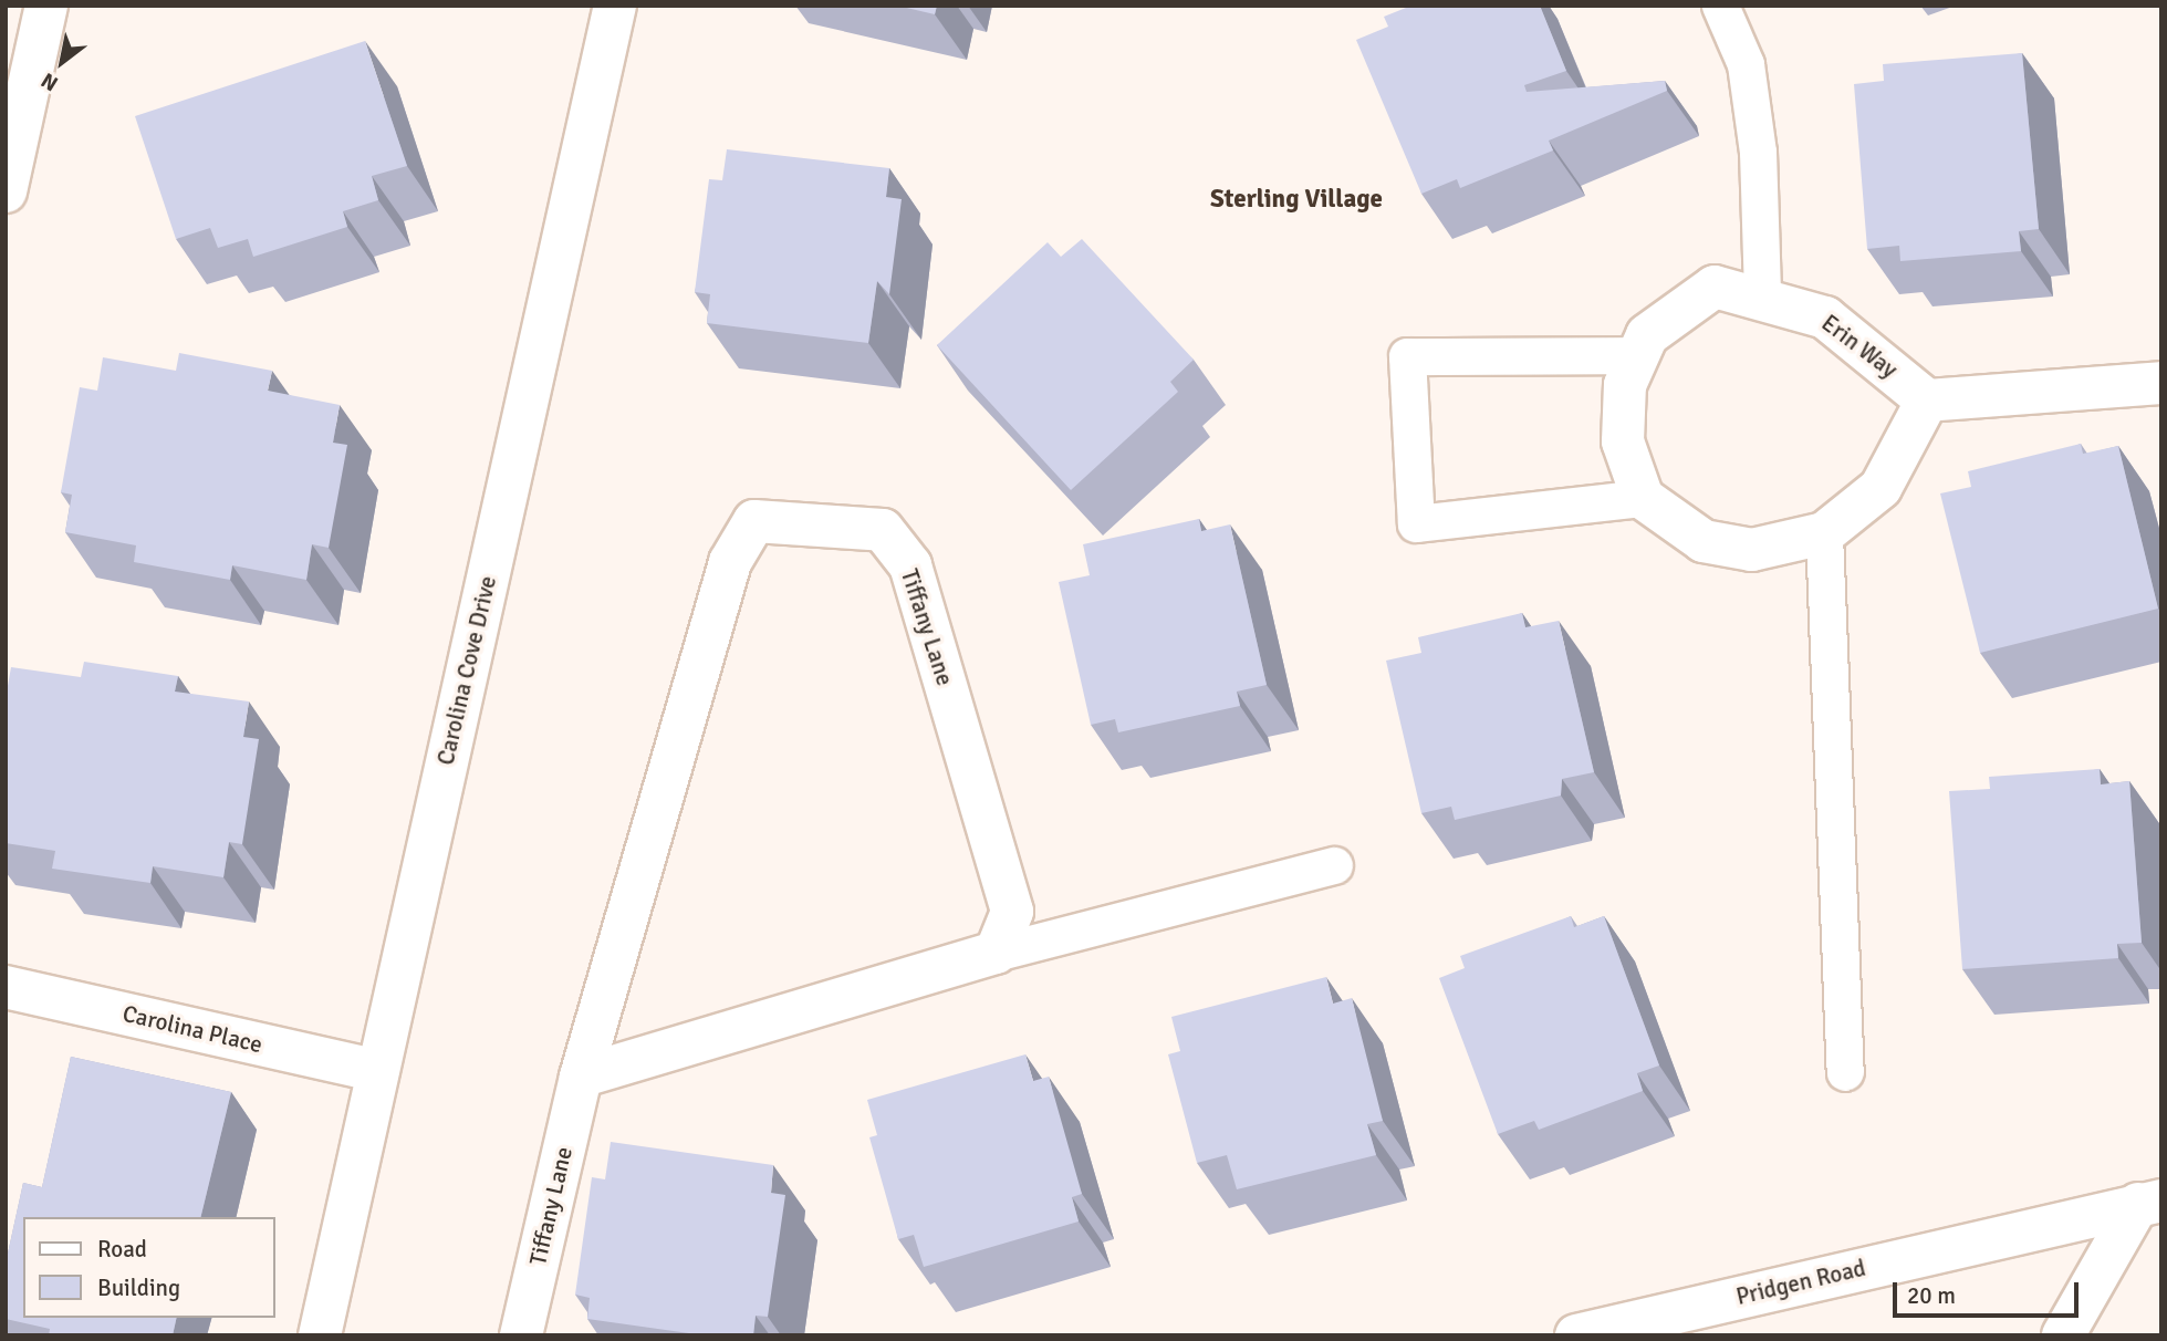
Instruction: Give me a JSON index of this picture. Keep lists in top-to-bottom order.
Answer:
{
  "streets": {
    "street": [
      "Erin Way",
      "Tiffany Lane",
      "Carolina Cove Drive",
      "Carolina Place",
      "Pridgen Road"
    ]
  },
  "crossings": [
    ["Carolina Cove Drive", "Carolina Place"]
  ],
  "districts": ["Sterling Village"],
  "legend": ["Road", "Building"],
  "scale_bar": "20 m",
  "north": "bottom left"
}
